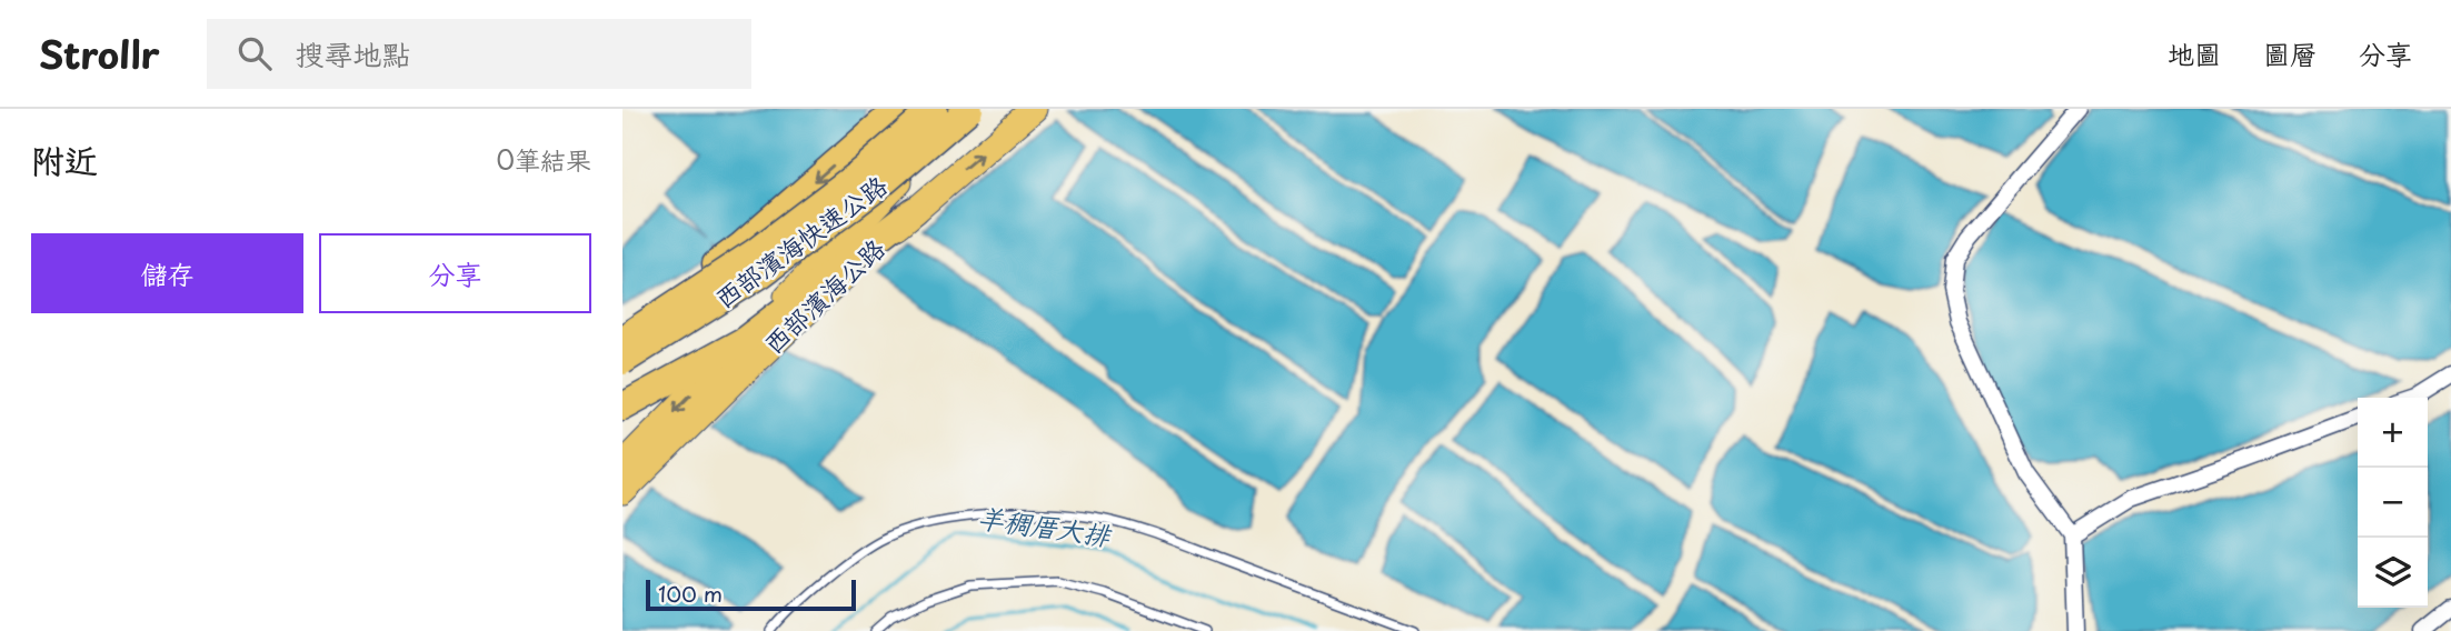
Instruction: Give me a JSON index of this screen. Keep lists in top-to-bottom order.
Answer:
{
  "streets": {
    "highway": ["西部濱海快速公路"],
    "main road": ["西部濱海公路"]
  },
  "water": ["羊稠厝大排"],
  "scale_bar": "100 m",
  "page": {
    "header": "Strollr",
    "search": "搜尋地點",
    "nav": ["地圖", "圖層", "分享"],
    "heading": ["附近", "0筆結果"],
    "buttons": ["儲存", "分享"],
    "map_buttons": ["+", "−"],
    "scale": "100 m"
  }
}
